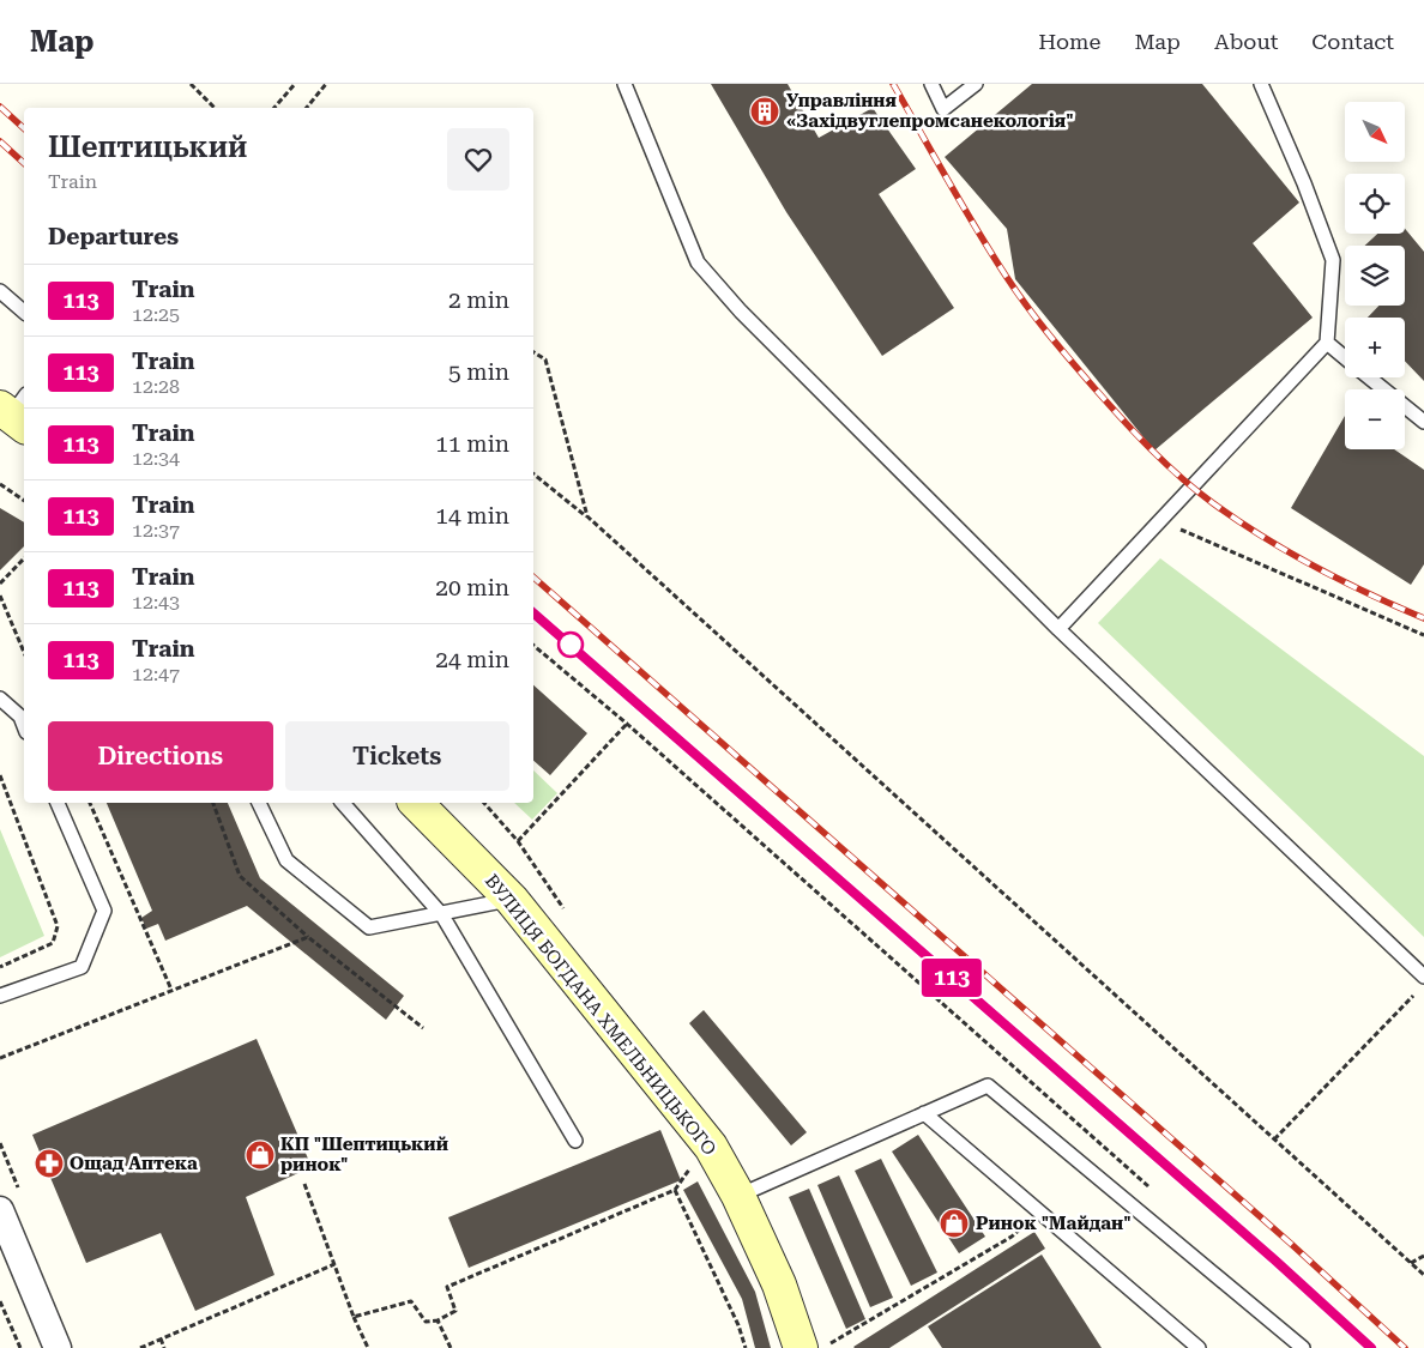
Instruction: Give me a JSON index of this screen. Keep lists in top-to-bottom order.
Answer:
{
  "streets": {
    "street": ["ВУЛИЦЯ БОГДАНА ХМЕЛЬНИЦЬКОГО"]
  },
  "places": {
    "building": ["Управління «Західвуглепромсанекологія\""],
    "shop": ["КП \"Шептицький ринок\"", "Ринок \"Майдан\""],
    "pharmacy": ["Ощад Аптека"]
  },
  "north": "bottom right",
  "page": {
    "header": "Map",
    "nav": [
      "Home",
      "Map",
      "About",
      "Contact"
    ],
    "on_map": "113",
    "map_buttons": ["+", "−"],
    "heading": [
      ["Шептицький", "Train"],
      "Departures"
    ],
    "list": [
      {
        "mark": "113",
        "name": "Train",
        "note": "12:25",
        "value": "2 min"
      },
      {
        "mark": "113",
        "name": "Train",
        "note": "12:28",
        "value": "5 min"
      },
      {
        "mark": "113",
        "name": "Train",
        "note": "12:34",
        "value": "11 min"
      },
      {
        "mark": "113",
        "name": "Train",
        "note": "12:37",
        "value": "14 min"
      },
      {
        "mark": "113",
        "name": "Train",
        "note": "12:43",
        "value": "20 min"
      },
      {
        "mark": "113",
        "name": "Train",
        "note": "12:47",
        "value": "24 min"
      }
    ],
    "buttons": ["Directions", "Tickets"]
  }
}
